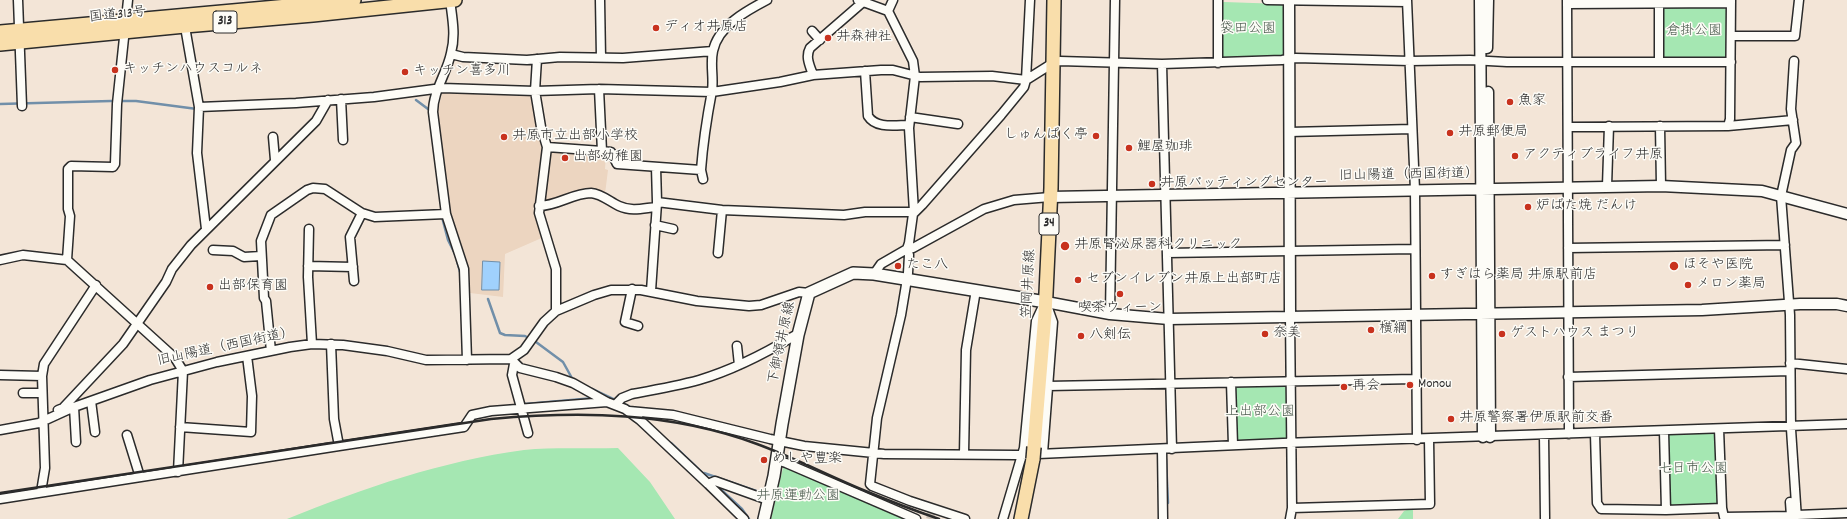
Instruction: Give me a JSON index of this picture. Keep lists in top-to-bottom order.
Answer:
{
  "streets": {
    "main road": [
      "国道313号",
      "313",
      "34",
      "笠岡井原線",
      "下御領井原線"
    ],
    "street": ["旧山陽道（西国街道）"]
  },
  "crossings": [
    ["旧山陽道（西国街道）", "笠岡井原線"],
    ["旧山陽道（西国街道）", "下御領井原線"],
    ["笠岡井原線", "下御領井原線"]
  ],
  "parks": [
    "袋田公園",
    "倉掛公園",
    "上出部公園",
    "七日市公園",
    "井原運動公園"
  ],
  "places": [
    "ディオ井原店",
    "井森神社",
    "キッチンハウスコルネ",
    "キッチン喜多川",
    "魚家",
    "井原郵便局",
    "しゅんぱく亭",
    "井原市立出部小学校",
    "鯉屋珈琲",
    "アクティブライフ井原",
    "出部幼稚園",
    "井原バッティングセンター",
    "炉ばた焼 だんけ",
    "井原腎泌尿器科クリニック",
    "たこ八",
    "ほそや医院",
    "すぎはら薬局 井原駅前店",
    "セブンイレブン井原上出部町店",
    "メロン薬局",
    "出部保育園",
    "喫茶ウィーン",
    "横綱",
    "奈美",
    "ゲストハウス まつり",
    "八剣伝",
    "Monou",
    "再会",
    "井原警察署伊原駅前交番",
    "めしや豊楽"
  ]
}
